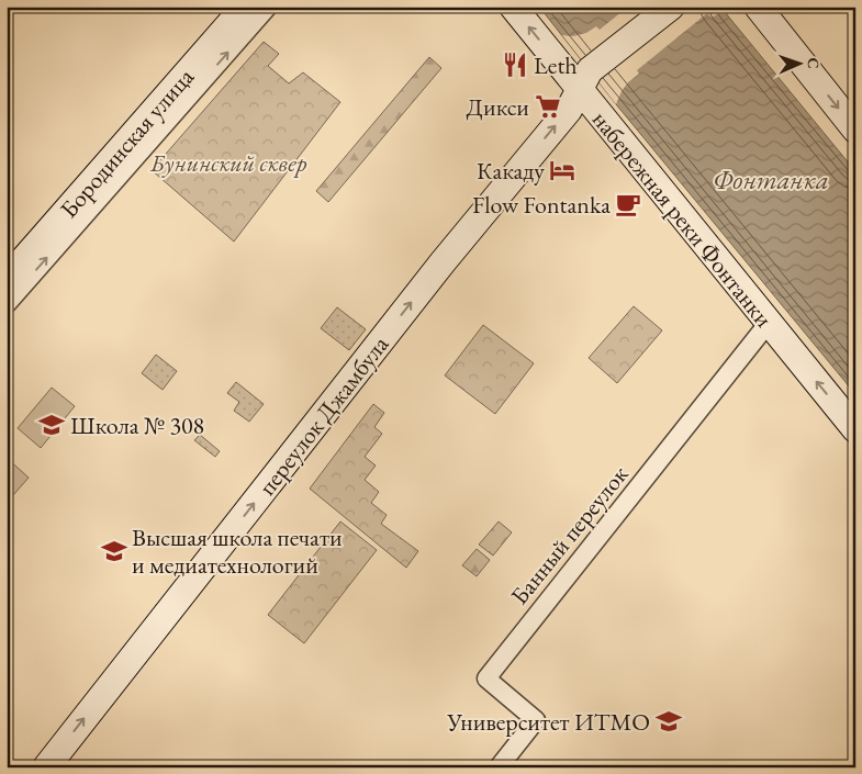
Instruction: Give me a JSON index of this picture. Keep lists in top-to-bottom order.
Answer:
{
  "streets": {
    "street": [
      "Бородинская улица",
      "набережная реки Фонтанки",
      "переулок Джамбула",
      "Банный переулок"
    ]
  },
  "crossings": [
    ["набережная реки Фонтанки", "переулок Джамбула"],
    ["набережная реки Фонтанки", "Банный переулок"]
  ],
  "one_way": ["набережная реки Фонтанки", "переулок Джамбула"],
  "water": ["Фонтанка"],
  "parks": ["Бунинский сквер"],
  "places": {
    "restaurant": ["Leth"],
    "supermarket": ["Дикси"],
    "hotel": ["Какаду"],
    "cafe": ["Flow Fontanka"],
    "school or university": ["Школа № 308", "Высшая школа печати и медиатехнологий", "Университет ИТМО"]
  },
  "north": "right"
}
